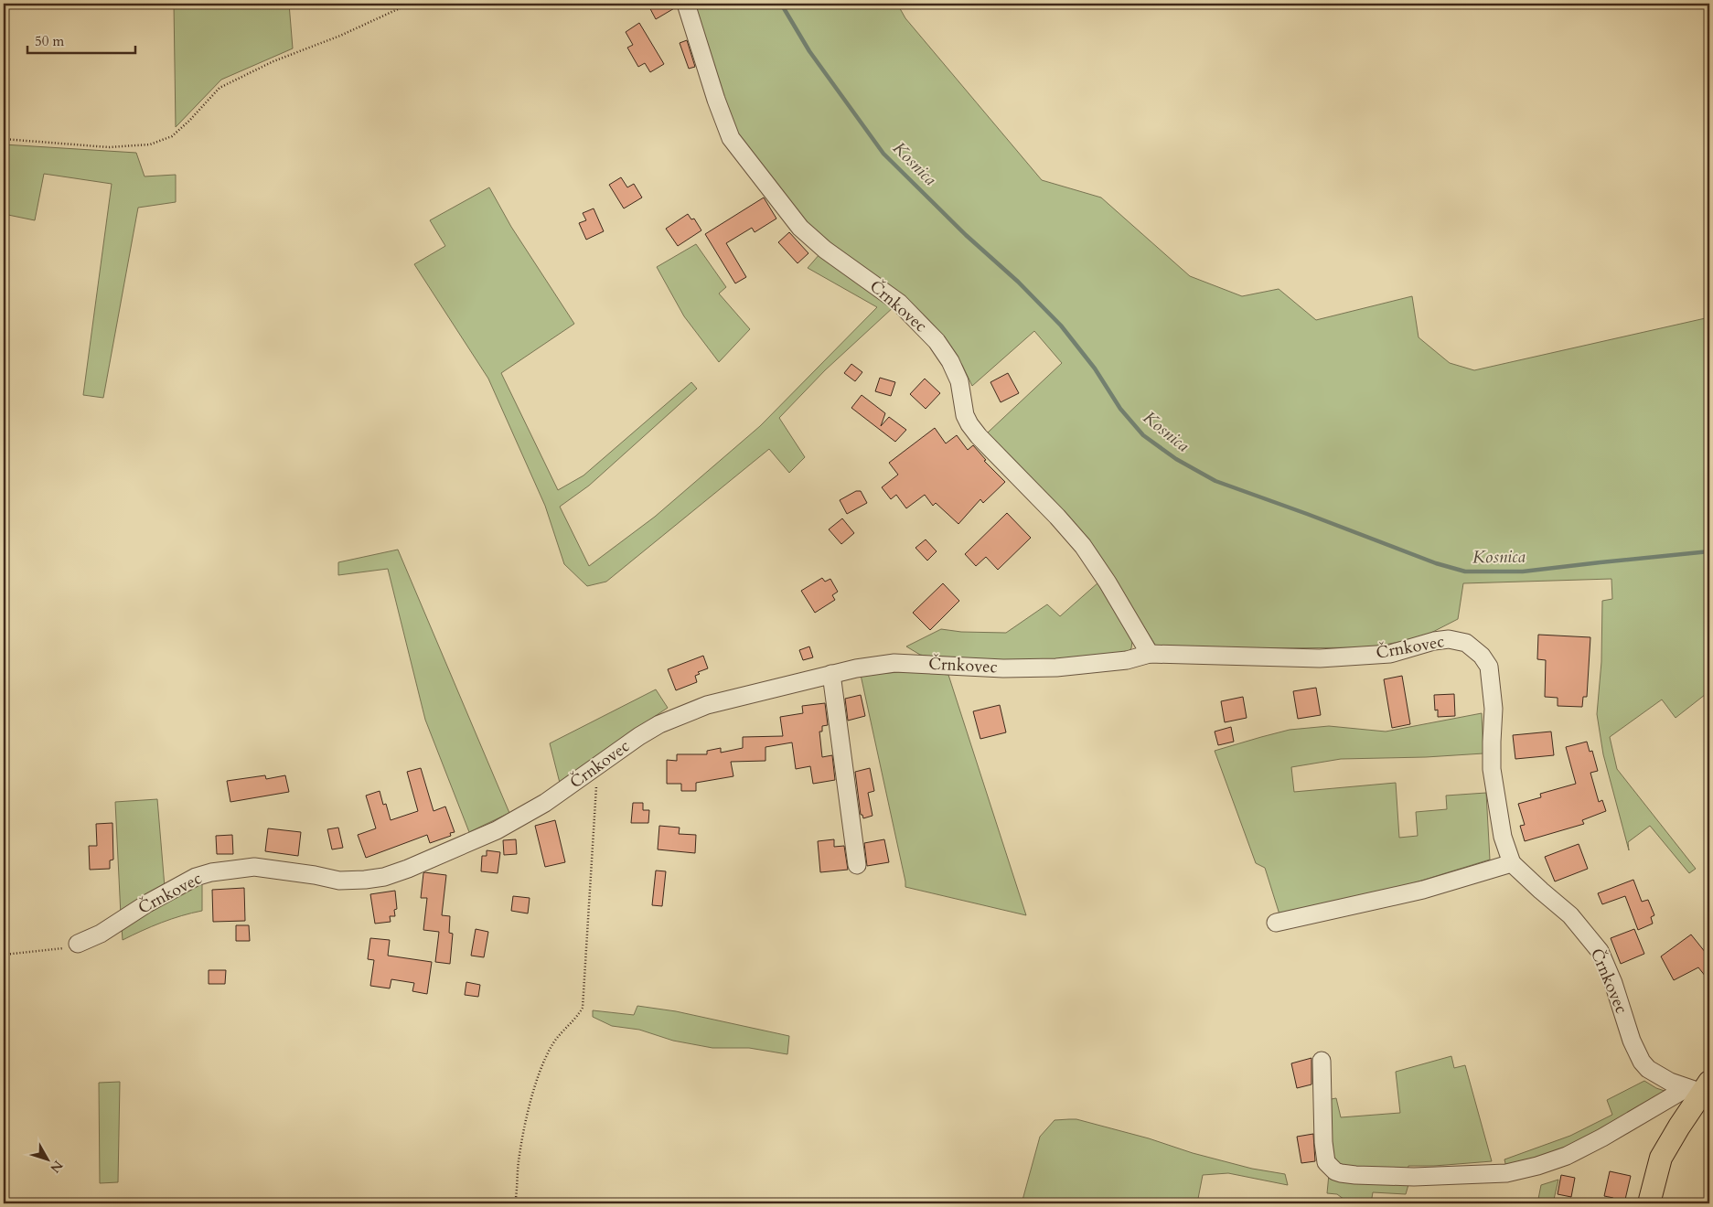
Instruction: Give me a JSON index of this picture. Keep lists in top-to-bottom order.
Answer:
{
  "streets": {
    "street": ["Črnkovec"]
  },
  "water": ["Kosnica"],
  "scale_bar": "50 m",
  "north": "bottom right"
}
